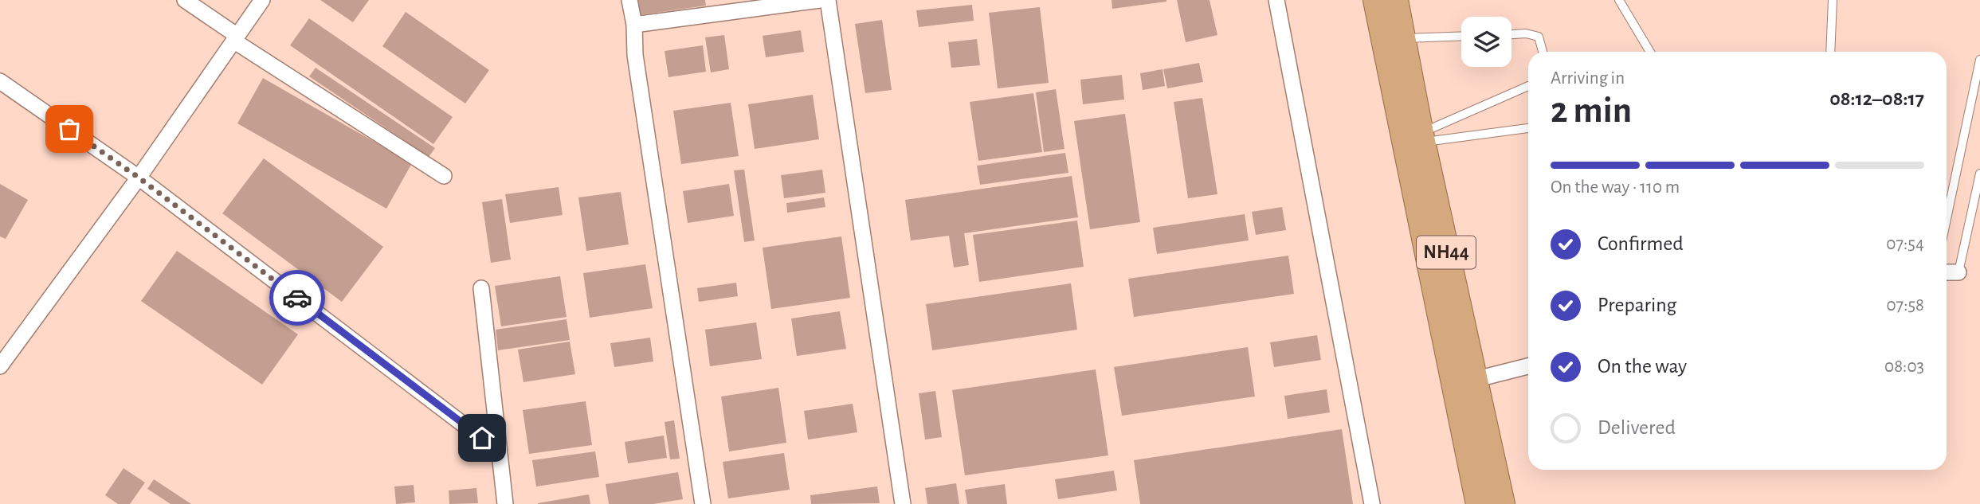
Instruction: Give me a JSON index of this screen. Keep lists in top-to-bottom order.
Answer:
{
  "streets": {
    "highway": ["NH44"]
  },
  "page": {
    "heading": ["2 min", "Arriving in", "08:12–08:17"],
    "bar": "On the way · 110 m",
    "list": [
      ["Confirmed", "07:54"],
      ["Preparing", "07:58"],
      ["On the way", "08:03"],
      "Delivered"
    ]
  }
}
